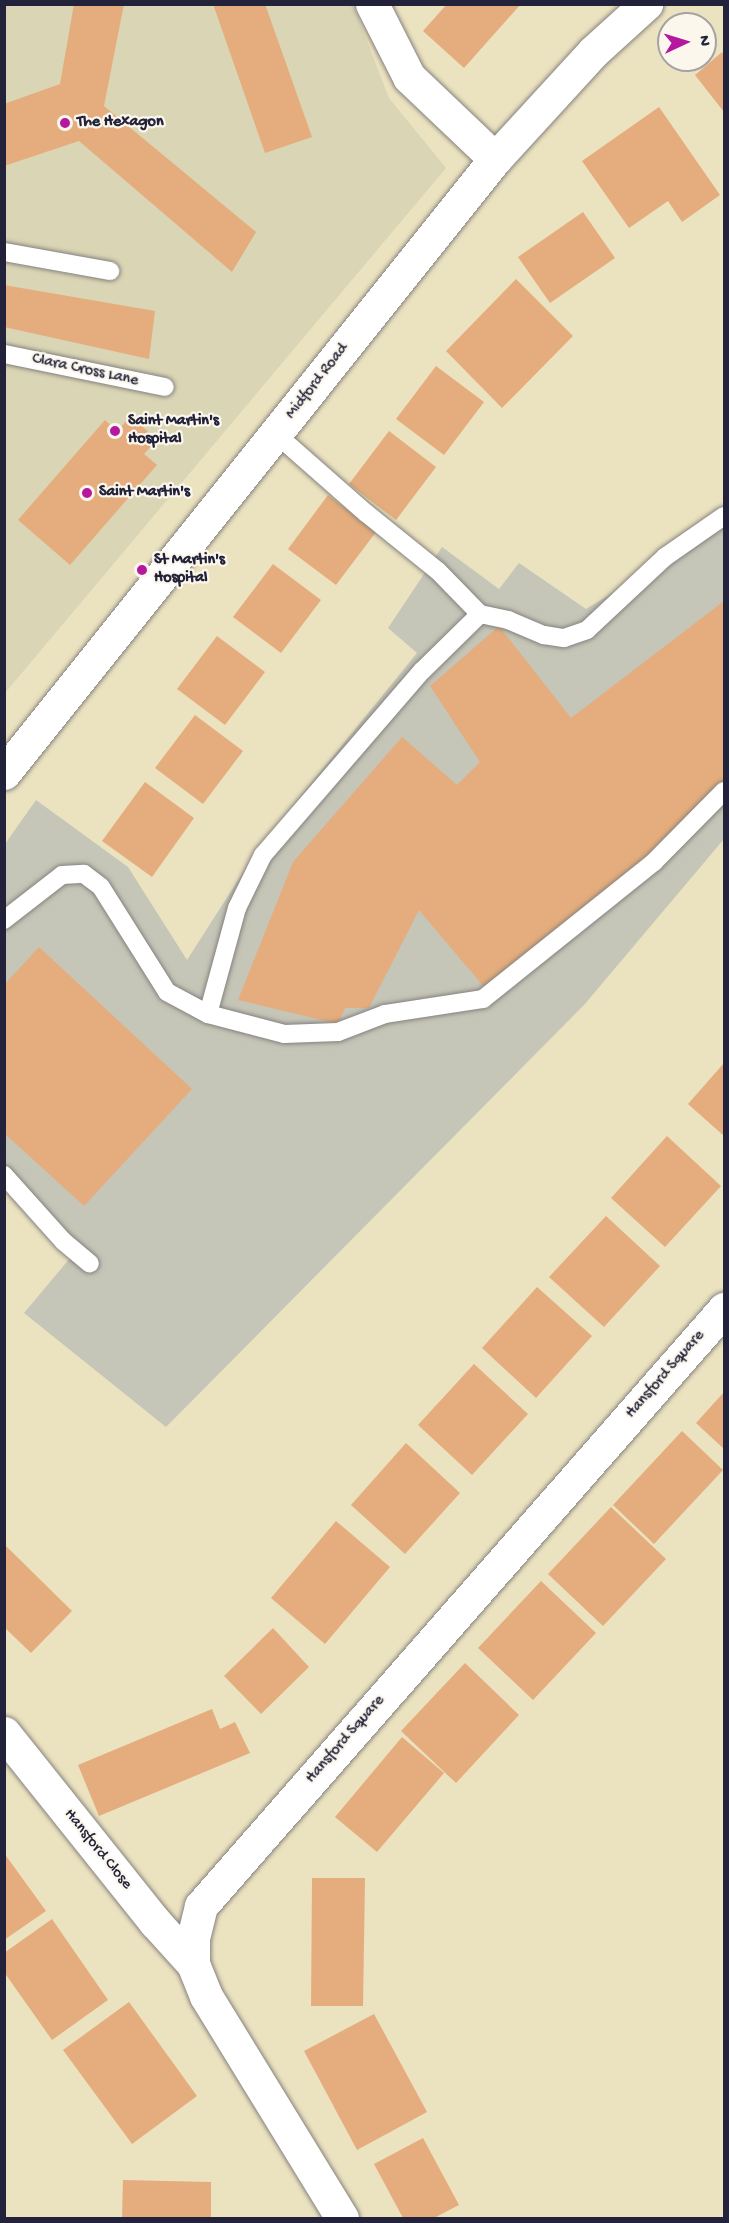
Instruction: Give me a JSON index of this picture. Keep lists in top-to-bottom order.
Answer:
{
  "streets": {
    "street": ["Midford Road", "Hansford Square", "Hansford Close"],
    "lane": ["Clara Cross Lane"]
  },
  "crossings": [
    ["Hansford Square", "Hansford Close"]
  ],
  "places": [
    "The Hexagon",
    "Saint Martin's Hospital",
    "Saint Martin's",
    "St Martin's Hospital"
  ],
  "north": "right"
}
